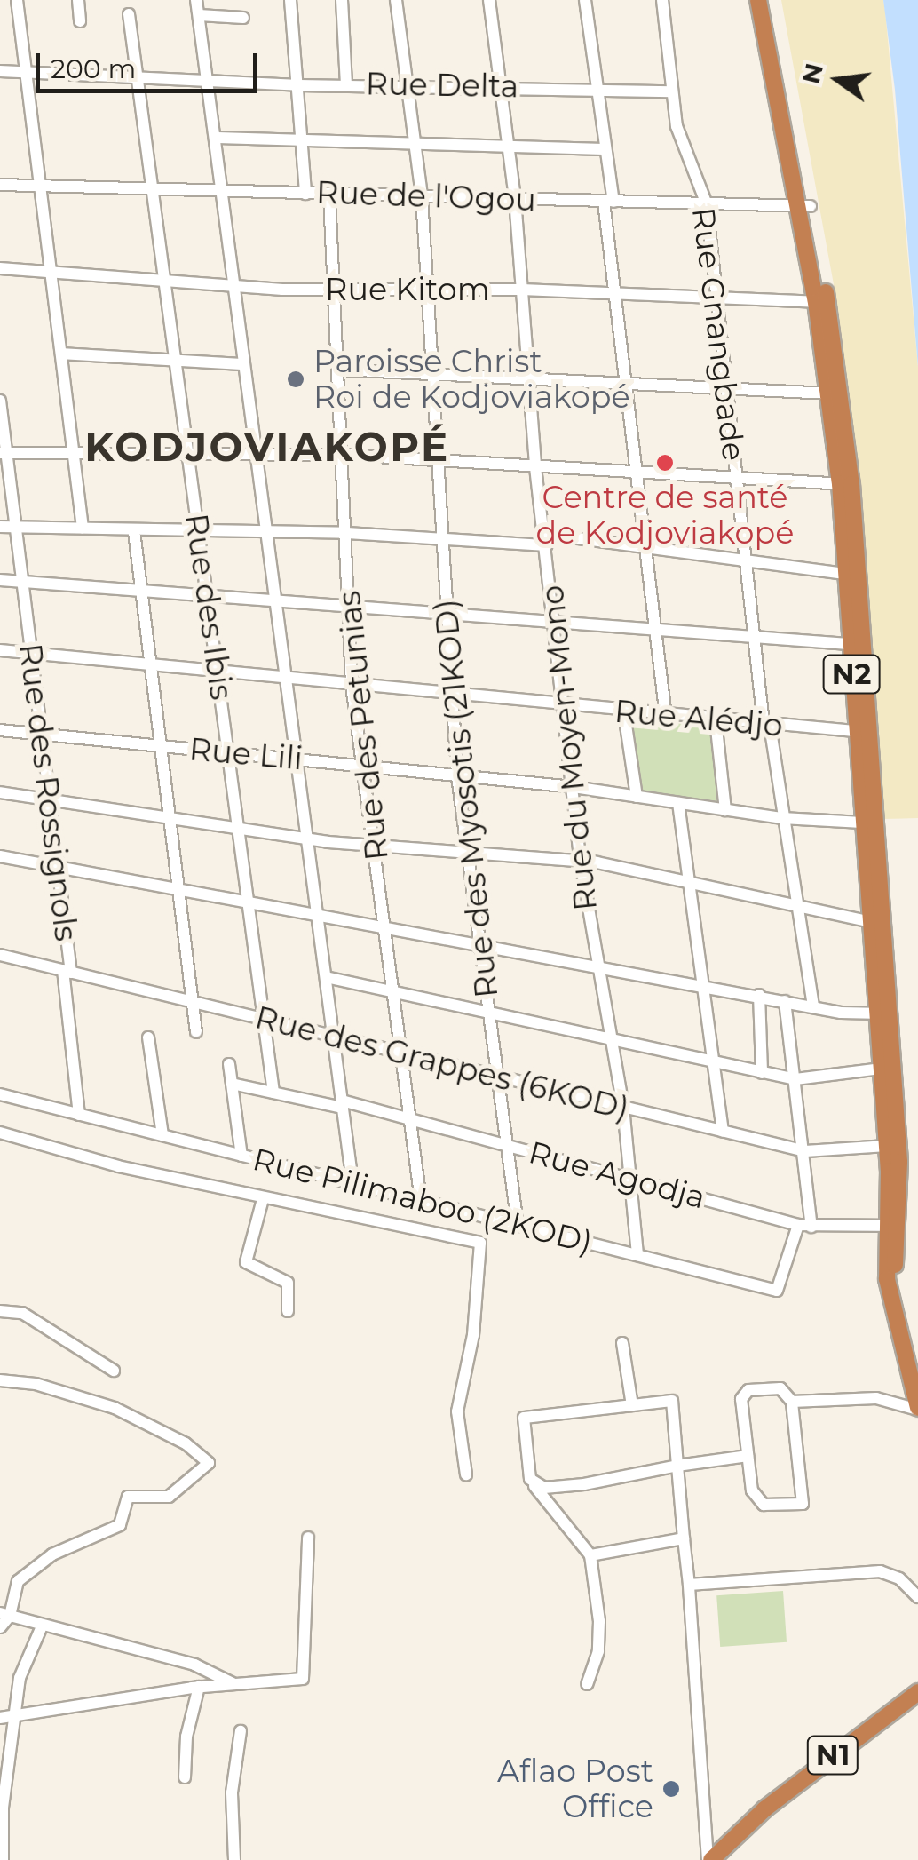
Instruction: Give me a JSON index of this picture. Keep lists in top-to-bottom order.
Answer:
{
  "streets": {
    "highway": ["N2", "N1"],
    "street": [
      "Rue Delta",
      "Rue de l'Ogou",
      "Rue Kitom",
      "Rue Gnangbade",
      "Rue des Ibis",
      "Rue Alédjo",
      "Rue des Petunias",
      "Rue du Moyen-Mono",
      "Rue Lili",
      "Rue des Rossignols",
      "Rue des Myosotis (21KOD)",
      "Rue des Grappes (6KOD)",
      "Rue Agodja",
      "Rue Pilimaboo (2KOD)"
    ]
  },
  "crossings": [
    ["Rue Delta", "Rue Gnangbade"],
    ["Rue Delta", "Rue des Ibis"],
    ["Rue Delta", "Rue du Moyen-Mono"],
    ["Rue Delta", "Rue des Myosotis (21KOD)"],
    ["Rue de l'Ogou", "Rue Gnangbade"],
    ["Rue de l'Ogou", "Rue des Ibis"],
    ["Rue de l'Ogou", "N2"],
    ["Rue de l'Ogou", "Rue des Petunias"],
    ["Rue de l'Ogou", "Rue du Moyen-Mono"],
    ["Rue de l'Ogou", "Rue des Myosotis (21KOD)"],
    ["Rue Kitom", "Rue Gnangbade"],
    ["Rue Kitom", "Rue des Ibis"],
    ["Rue Kitom", "N2"],
    ["Rue Kitom", "Rue des Petunias"],
    ["Rue Kitom", "Rue du Moyen-Mono"],
    ["Rue Kitom", "Rue des Myosotis (21KOD)"],
    ["Rue Gnangbade", "Rue Alédjo"],
    ["Rue Gnangbade", "Rue Lili"],
    ["Rue des Ibis", "Rue Alédjo"],
    ["Rue des Ibis", "Rue Lili"],
    ["Rue des Ibis", "Rue des Grappes (6KOD)"],
    ["Rue des Ibis", "Rue Agodja"],
    ["N2", "Rue Alédjo"],
    ["N2", "Rue Lili"],
    ["N2", "Rue des Grappes (6KOD)"],
    ["N2", "Rue Agodja"],
    ["Rue Alédjo", "Rue des Petunias"],
    ["Rue Alédjo", "Rue du Moyen-Mono"],
    ["Rue Alédjo", "Rue des Rossignols"],
    ["Rue Alédjo", "Rue des Myosotis (21KOD)"],
    ["Rue des Petunias", "Rue Lili"],
    ["Rue des Petunias", "Rue des Grappes (6KOD)"],
    ["Rue des Petunias", "Rue Agodja"],
    ["Rue des Petunias", "Rue Pilimaboo (2KOD)"],
    ["Rue du Moyen-Mono", "Rue Lili"],
    ["Rue du Moyen-Mono", "Rue des Grappes (6KOD)"],
    ["Rue du Moyen-Mono", "Rue Agodja"],
    ["Rue du Moyen-Mono", "Rue Pilimaboo (2KOD)"],
    ["Rue Lili", "Rue des Rossignols"],
    ["Rue Lili", "Rue des Myosotis (21KOD)"],
    ["Rue des Rossignols", "Rue des Grappes (6KOD)"],
    ["Rue des Rossignols", "Rue Pilimaboo (2KOD)"],
    ["Rue des Myosotis (21KOD)", "Rue des Grappes (6KOD)"],
    ["Rue des Myosotis (21KOD)", "Rue Agodja"],
    ["Rue des Myosotis (21KOD)", "Rue Pilimaboo (2KOD)"],
    ["Rue Agodja", "Rue Pilimaboo (2KOD)"]
  ],
  "districts": ["KODJOVIAKOPÉ"],
  "places": ["Paroisse Christ Roi de Kodjoviakopé", "Centre de santé de Kodjoviakopé", "Aflao Post Office"],
  "scale_bar": "200 m",
  "north": "left"
}
